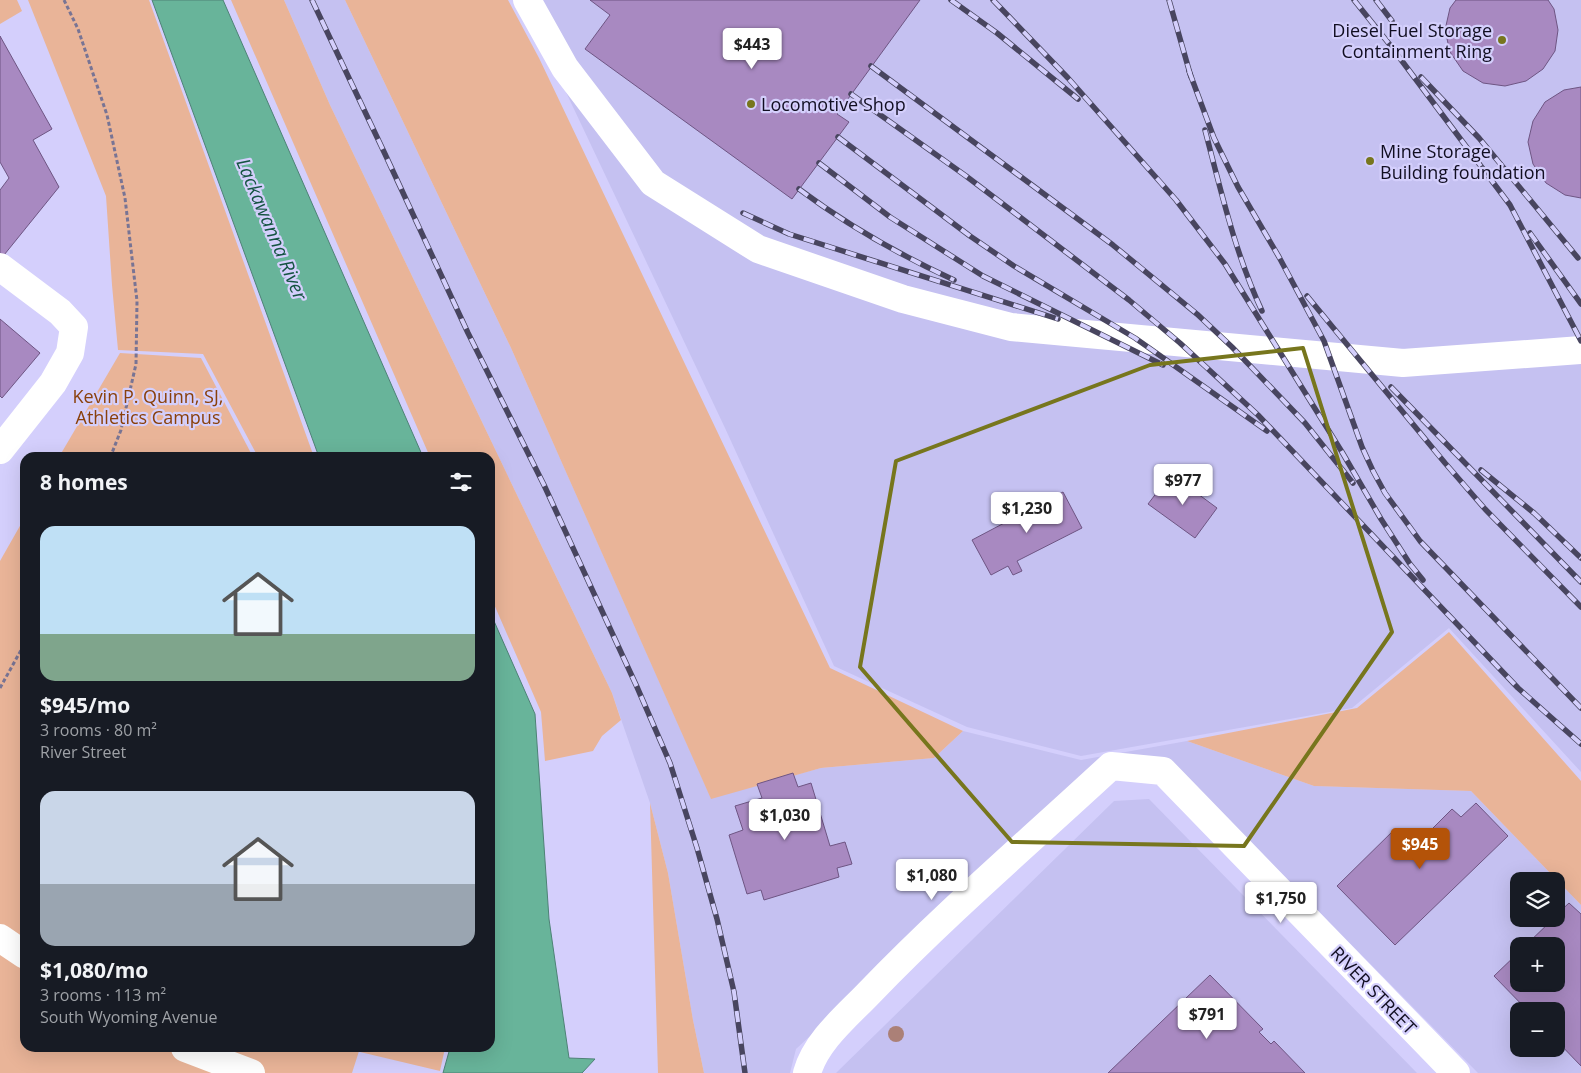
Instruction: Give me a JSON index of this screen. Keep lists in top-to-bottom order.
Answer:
{
  "streets": {
    "street": ["RIVER STREET"]
  },
  "water": ["Lackawanna River"],
  "parks": ["Kevin P. Quinn, SJ, Athletics Campus"],
  "places": ["Diesel Fuel Storage Containment Ring", "Locomotive Shop", "Mine Storage Building foundation"],
  "page": {
    "price": [
      "$443",
      "$977",
      "$1,230",
      "$1,030",
      "$945",
      "$1,080",
      "$1,750",
      "$791"
    ],
    "heading": "8 homes",
    "list": [
      {
        "name": "$945/mo",
        "note": "3 rooms · 80 m² · River Street"
      },
      {
        "name": "$1,080/mo",
        "note": "3 rooms · 113 m² · South Wyoming Avenue"
      }
    ],
    "map_buttons": ["+", "−"]
  }
}
